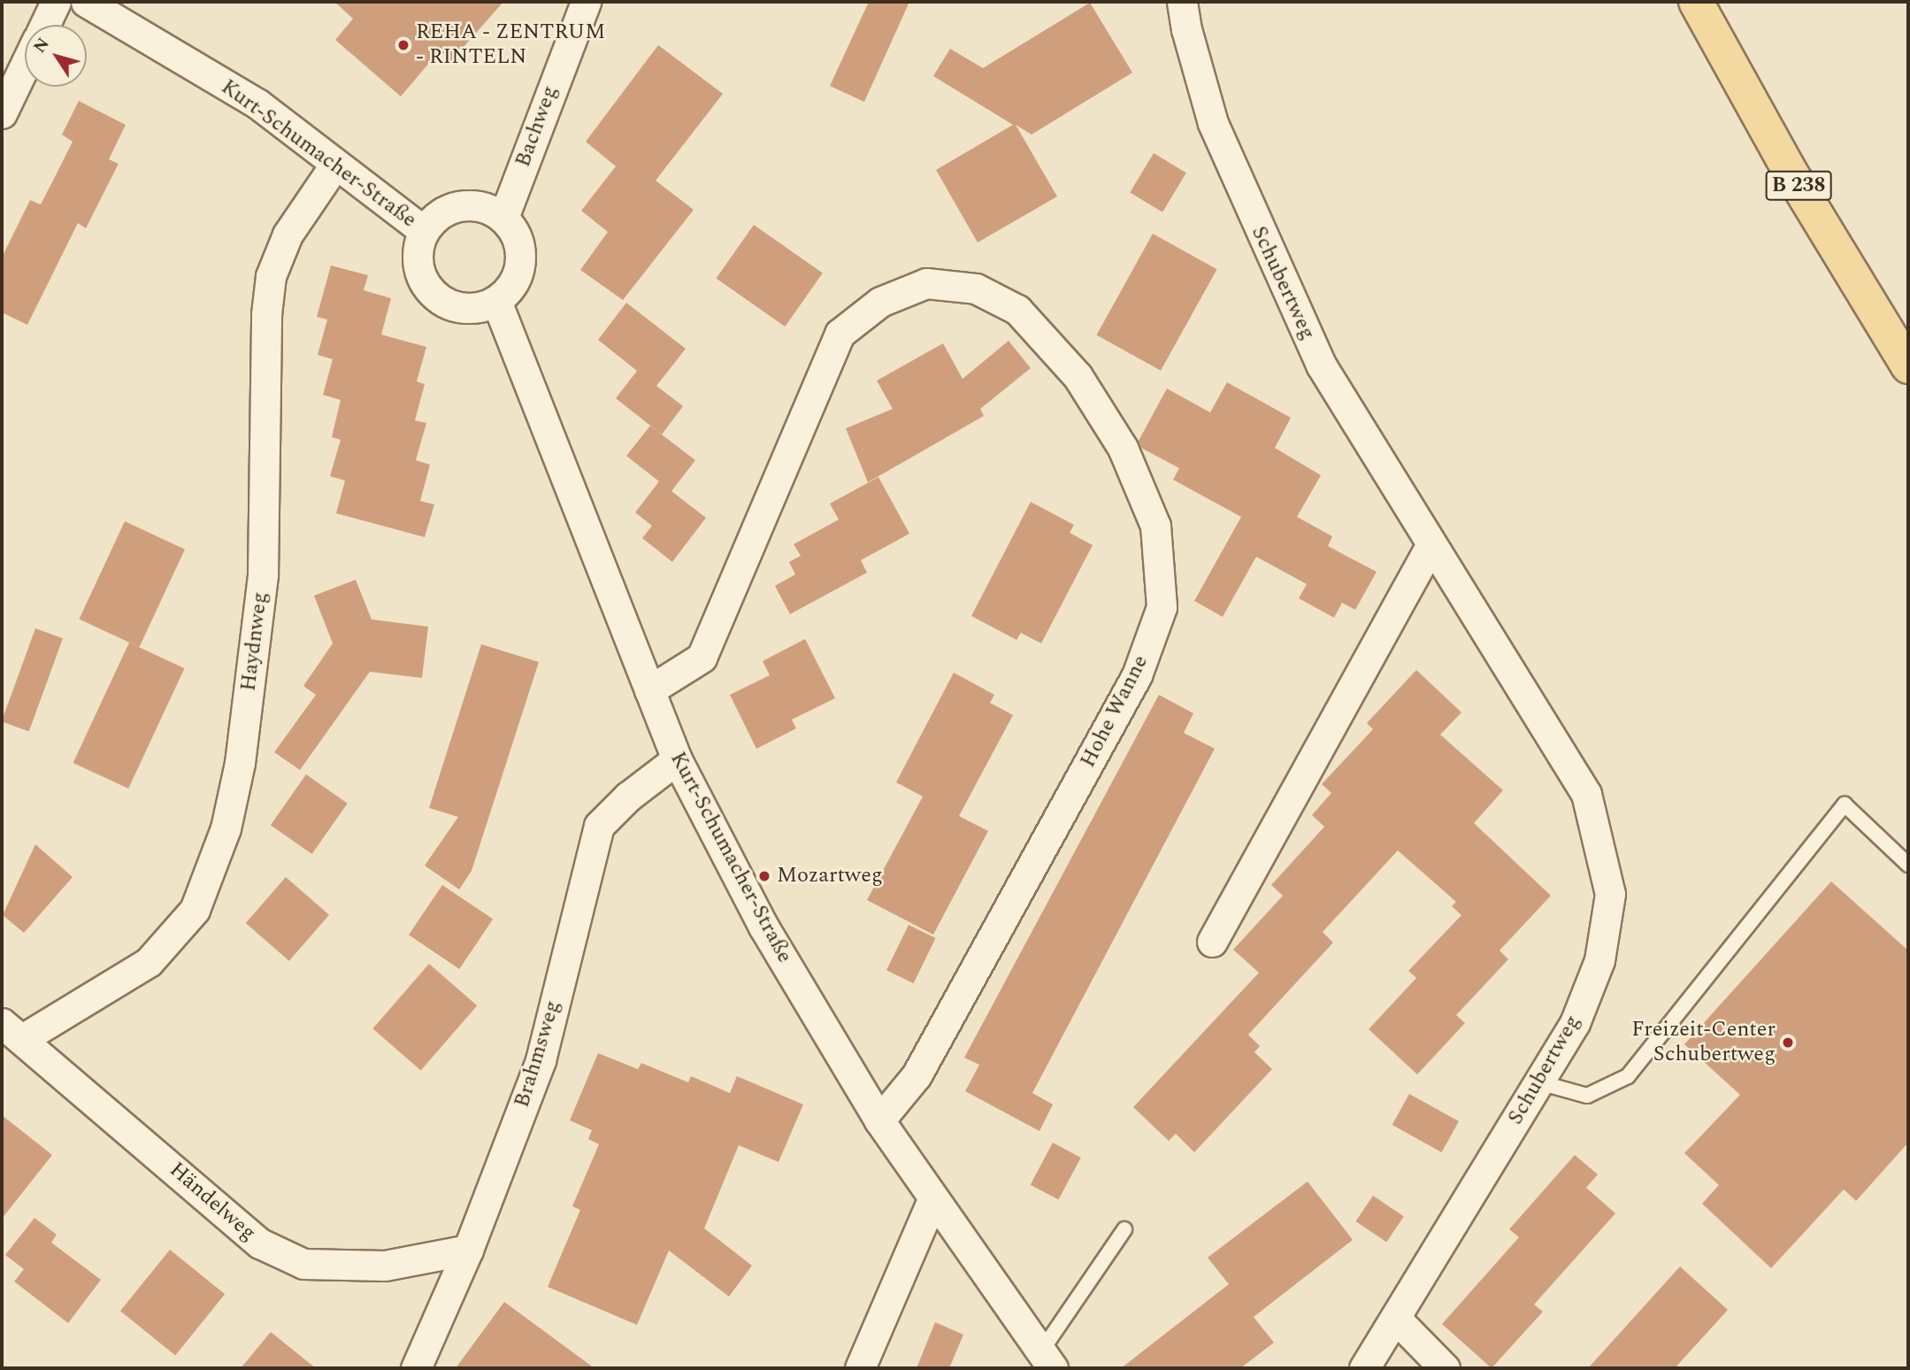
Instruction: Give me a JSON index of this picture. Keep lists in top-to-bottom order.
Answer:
{
  "streets": {
    "main road": ["B 238"],
    "street": [
      "Bachweg",
      "Kurt-Schumacher-Straße",
      "Schubertweg",
      "Haydnweg",
      "Hohe Wanne",
      "Brahmsweg",
      "Händelweg"
    ]
  },
  "crossings": [
    ["Bachweg", "Kurt-Schumacher-Straße"],
    ["Kurt-Schumacher-Straße", "Haydnweg"],
    ["Kurt-Schumacher-Straße", "Hohe Wanne"],
    ["Kurt-Schumacher-Straße", "Brahmsweg"],
    ["Haydnweg", "Händelweg"],
    ["Brahmsweg", "Händelweg"]
  ],
  "places": ["REHA - ZENTRUM - RINTELN", "Mozartweg", "Freizeit-Center Schubertweg"],
  "north": "top left"
}
